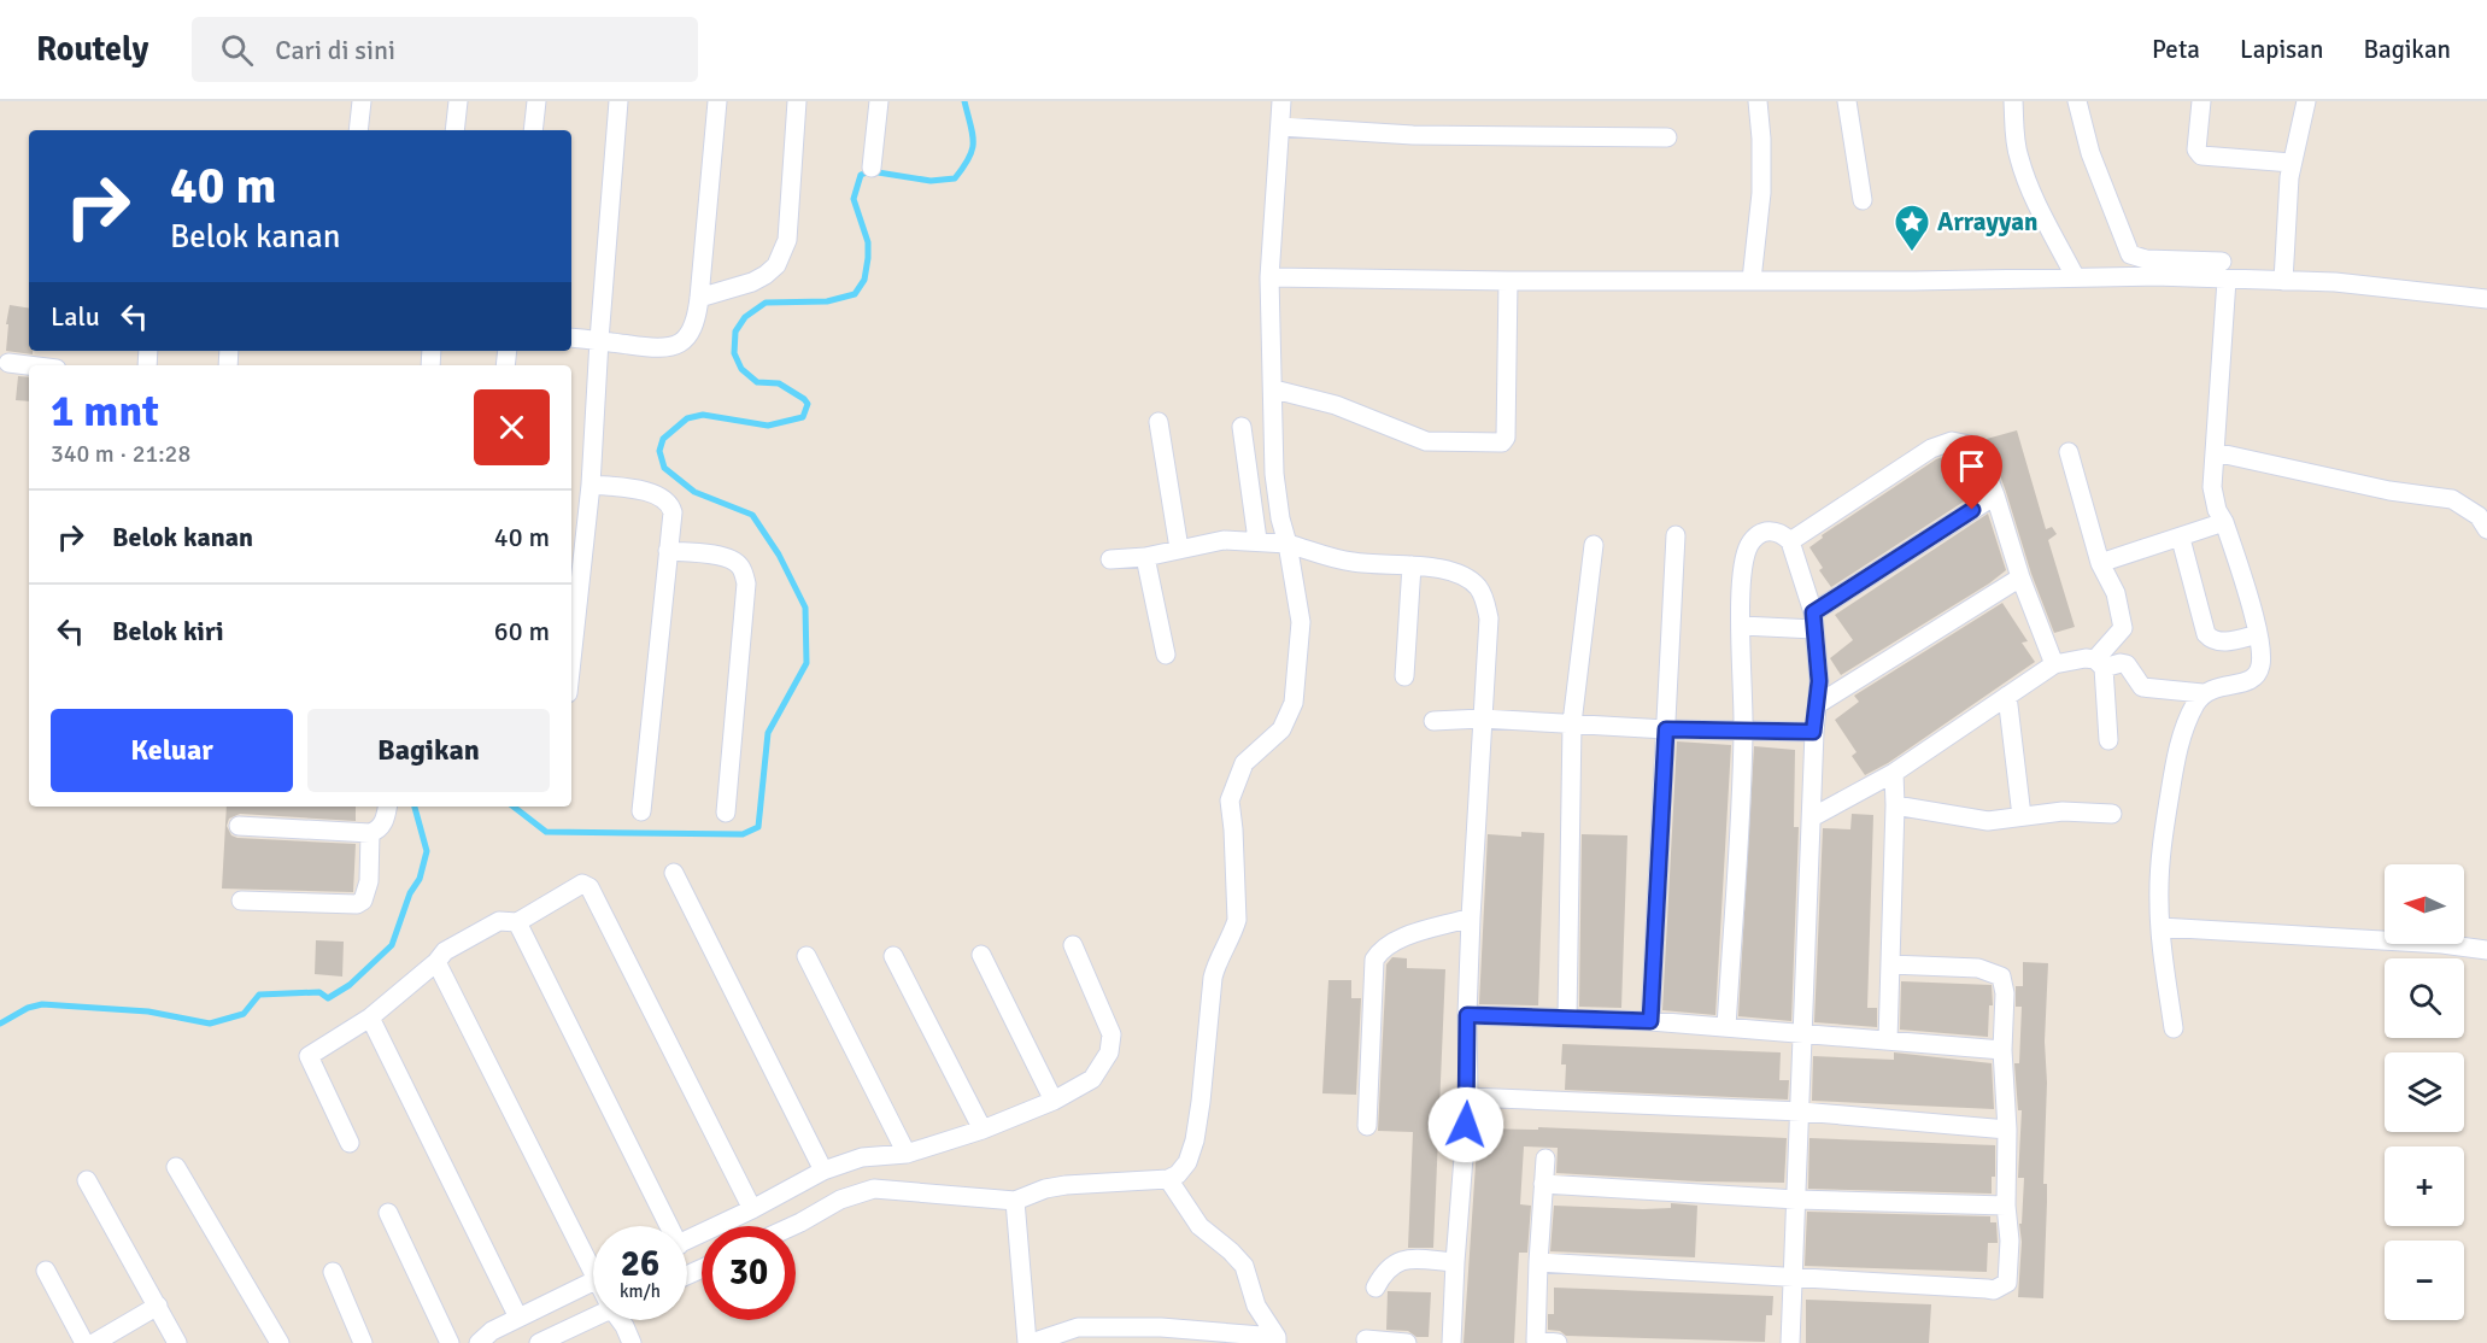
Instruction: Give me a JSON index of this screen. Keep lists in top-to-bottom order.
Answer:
{
  "places": {
    "place": ["Arrayyan"]
  },
  "north": "left",
  "page": {
    "header": "Routely",
    "search": "Cari di sini",
    "nav": ["Peta", "Lapisan", "Bagikan"],
    "turn": ["40 m", "Belok kanan"],
    "then": "Lalu",
    "heading": ["1 mnt", "340 m · 21:28"],
    "list": [
      {
        "name": "Belok kanan",
        "value": "40 m"
      },
      {
        "name": "Belok kiri",
        "value": "60 m"
      }
    ],
    "buttons": ["Keluar", "Bagikan"],
    "map_buttons": ["+", "−"],
    "speed": "26 km/h",
    "limit": "30"
  }
}
